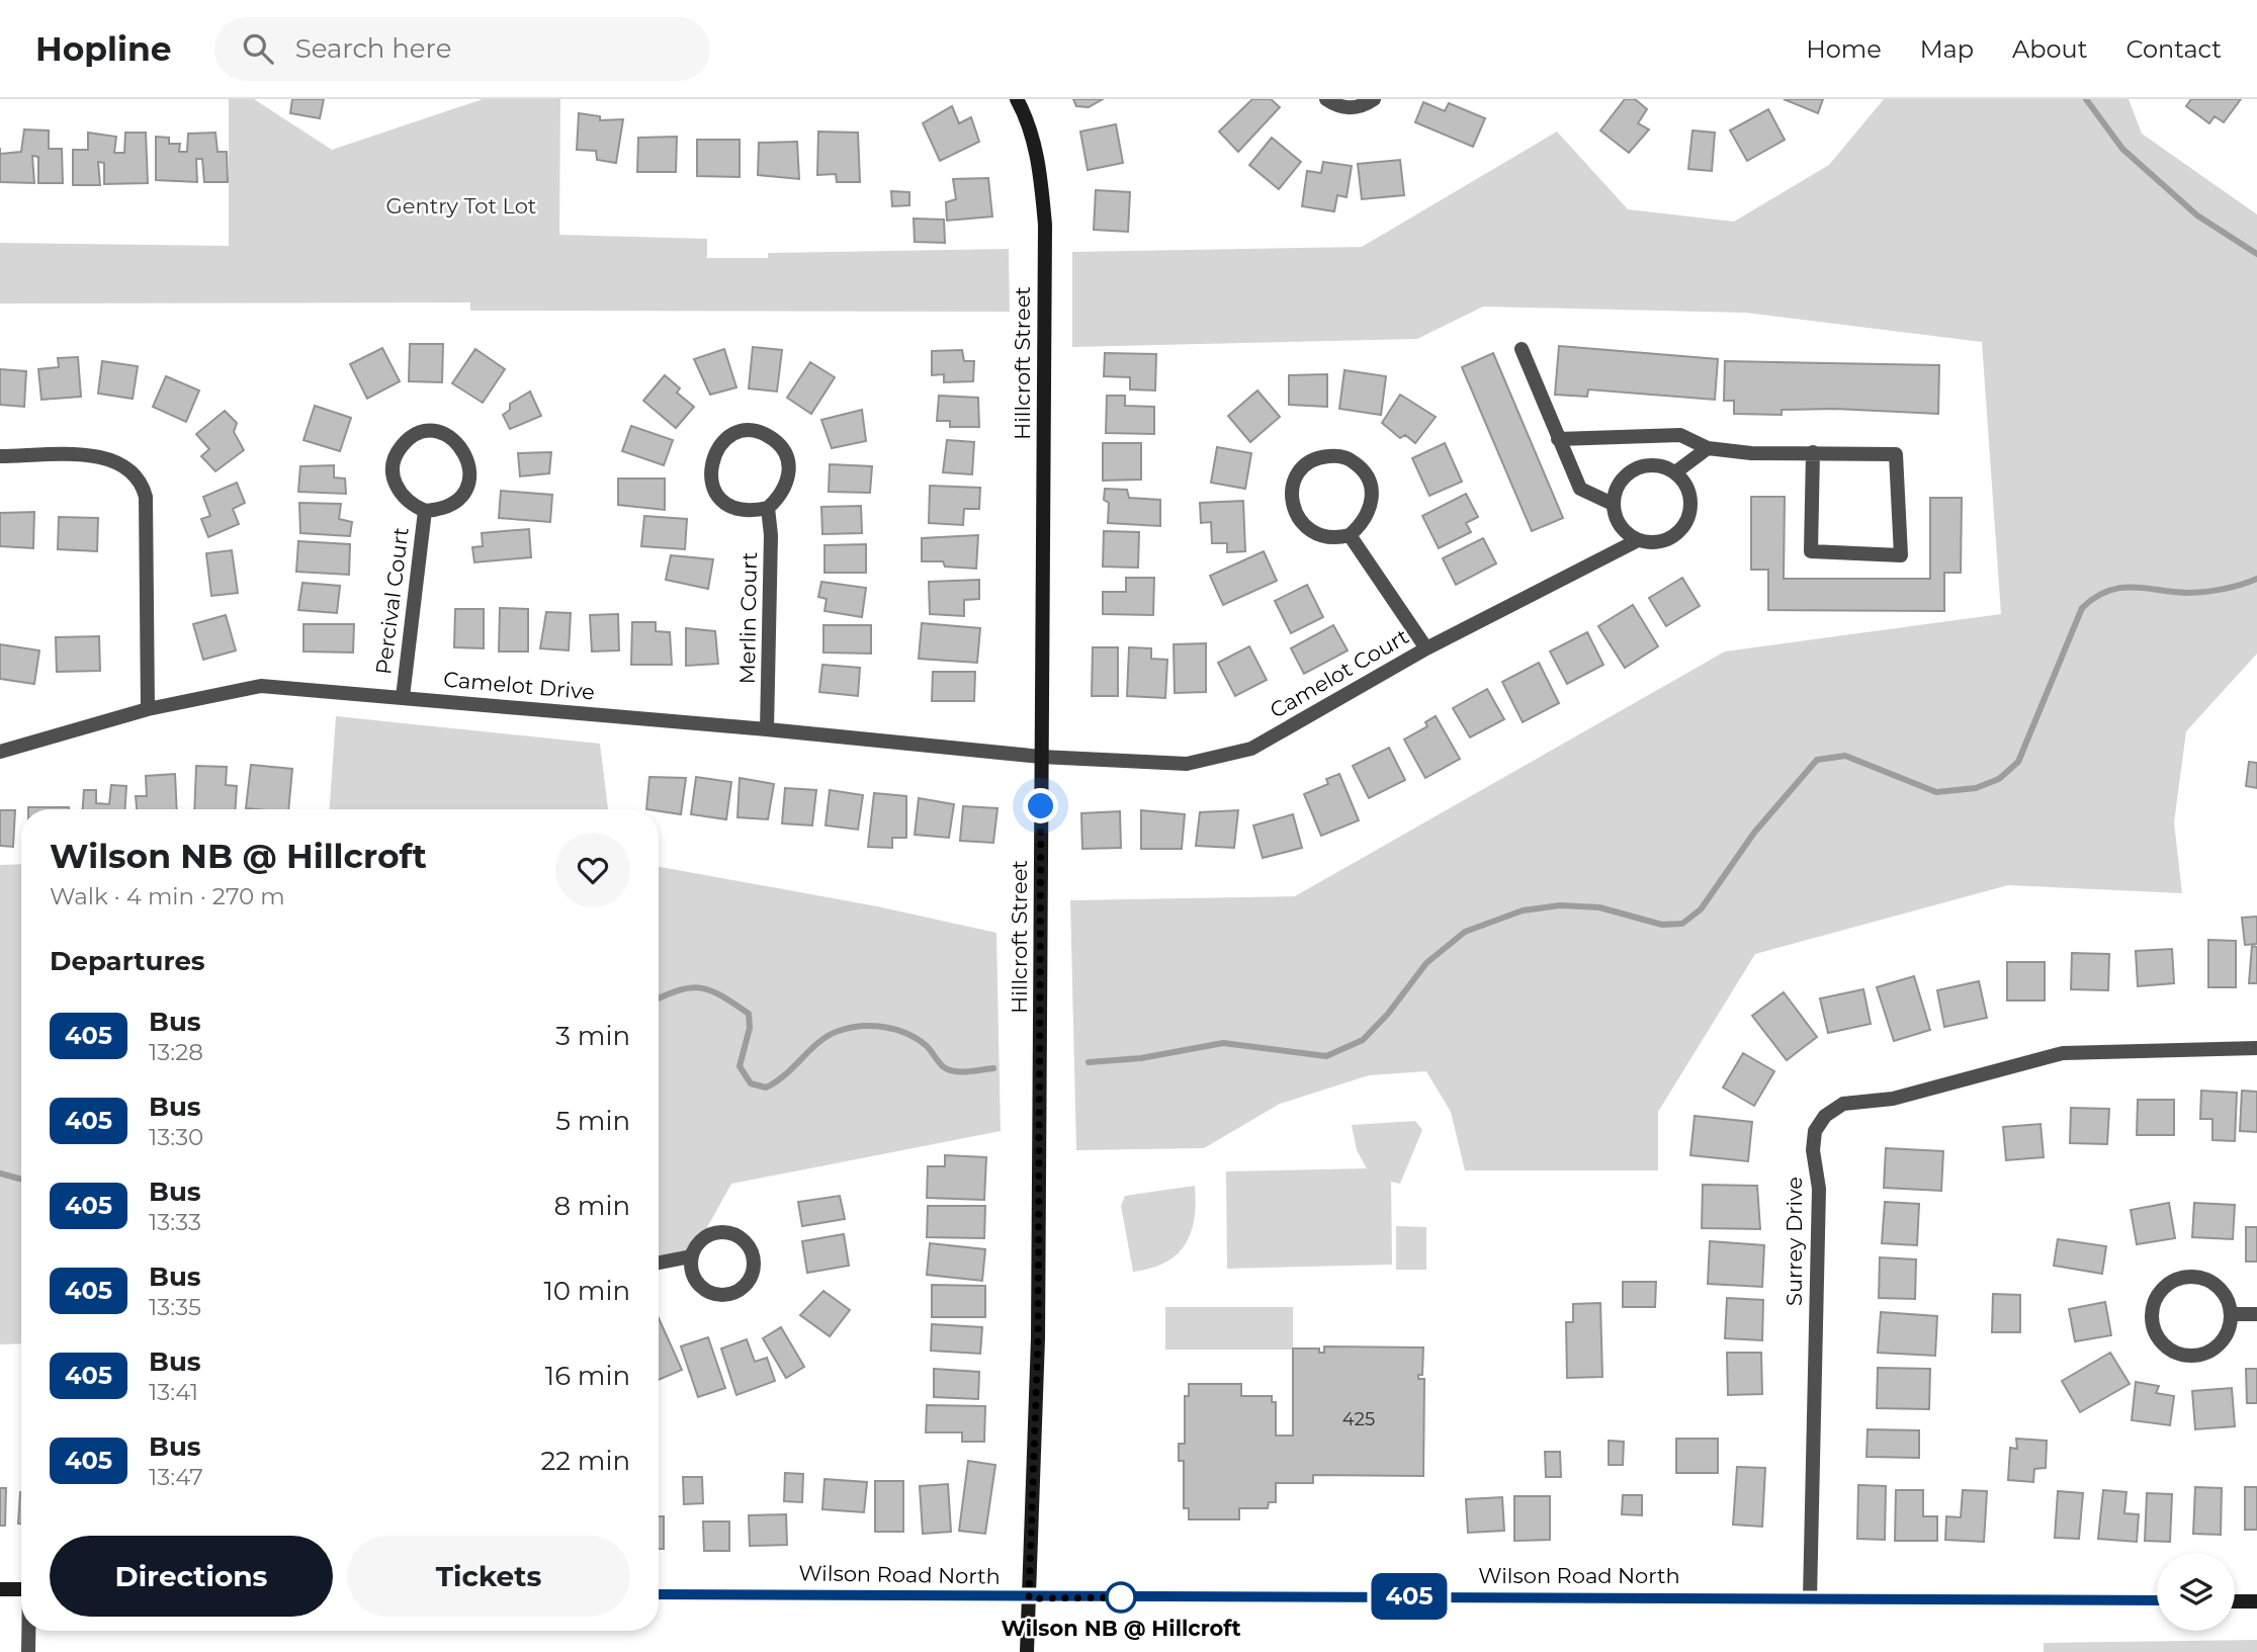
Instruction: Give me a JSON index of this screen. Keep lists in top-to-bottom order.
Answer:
{
  "streets": {
    "main road": ["Hillcroft Street", "Wilson Road North"],
    "street": [
      "Percival Court",
      "Merlin Court",
      "Camelot Court",
      "Camelot Drive",
      "Surrey Drive"
    ]
  },
  "crossings": [
    ["Hillcroft Street", "Camelot Court"],
    ["Hillcroft Street", "Camelot Drive"],
    ["Hillcroft Street", "Wilson Road North"],
    ["Percival Court", "Camelot Drive"],
    ["Merlin Court", "Camelot Drive"],
    ["Camelot Court", "Camelot Drive"],
    ["Surrey Drive", "Wilson Road North"]
  ],
  "parks": ["Gentry Tot Lot"],
  "places": ["Wilson NB @ Hillcroft"],
  "lines": ["bus line 405"],
  "house_numbers": ["425"],
  "page": {
    "header": "Hopline",
    "search": "Search here",
    "nav": [
      "Home",
      "Map",
      "About",
      "Contact"
    ],
    "on_map": "405",
    "heading": [
      ["Wilson NB @ Hillcroft", "Walk · 4 min · 270 m"],
      "Departures"
    ],
    "list": [
      {
        "mark": "405",
        "name": "Bus",
        "note": "13:28",
        "value": "3 min"
      },
      {
        "mark": "405",
        "name": "Bus",
        "note": "13:30",
        "value": "5 min"
      },
      {
        "mark": "405",
        "name": "Bus",
        "note": "13:33",
        "value": "8 min"
      },
      {
        "mark": "405",
        "name": "Bus",
        "note": "13:35",
        "value": "10 min"
      },
      {
        "mark": "405",
        "name": "Bus",
        "note": "13:41",
        "value": "16 min"
      },
      {
        "mark": "405",
        "name": "Bus",
        "note": "13:47",
        "value": "22 min"
      }
    ],
    "buttons": ["Directions", "Tickets"]
  }
}
